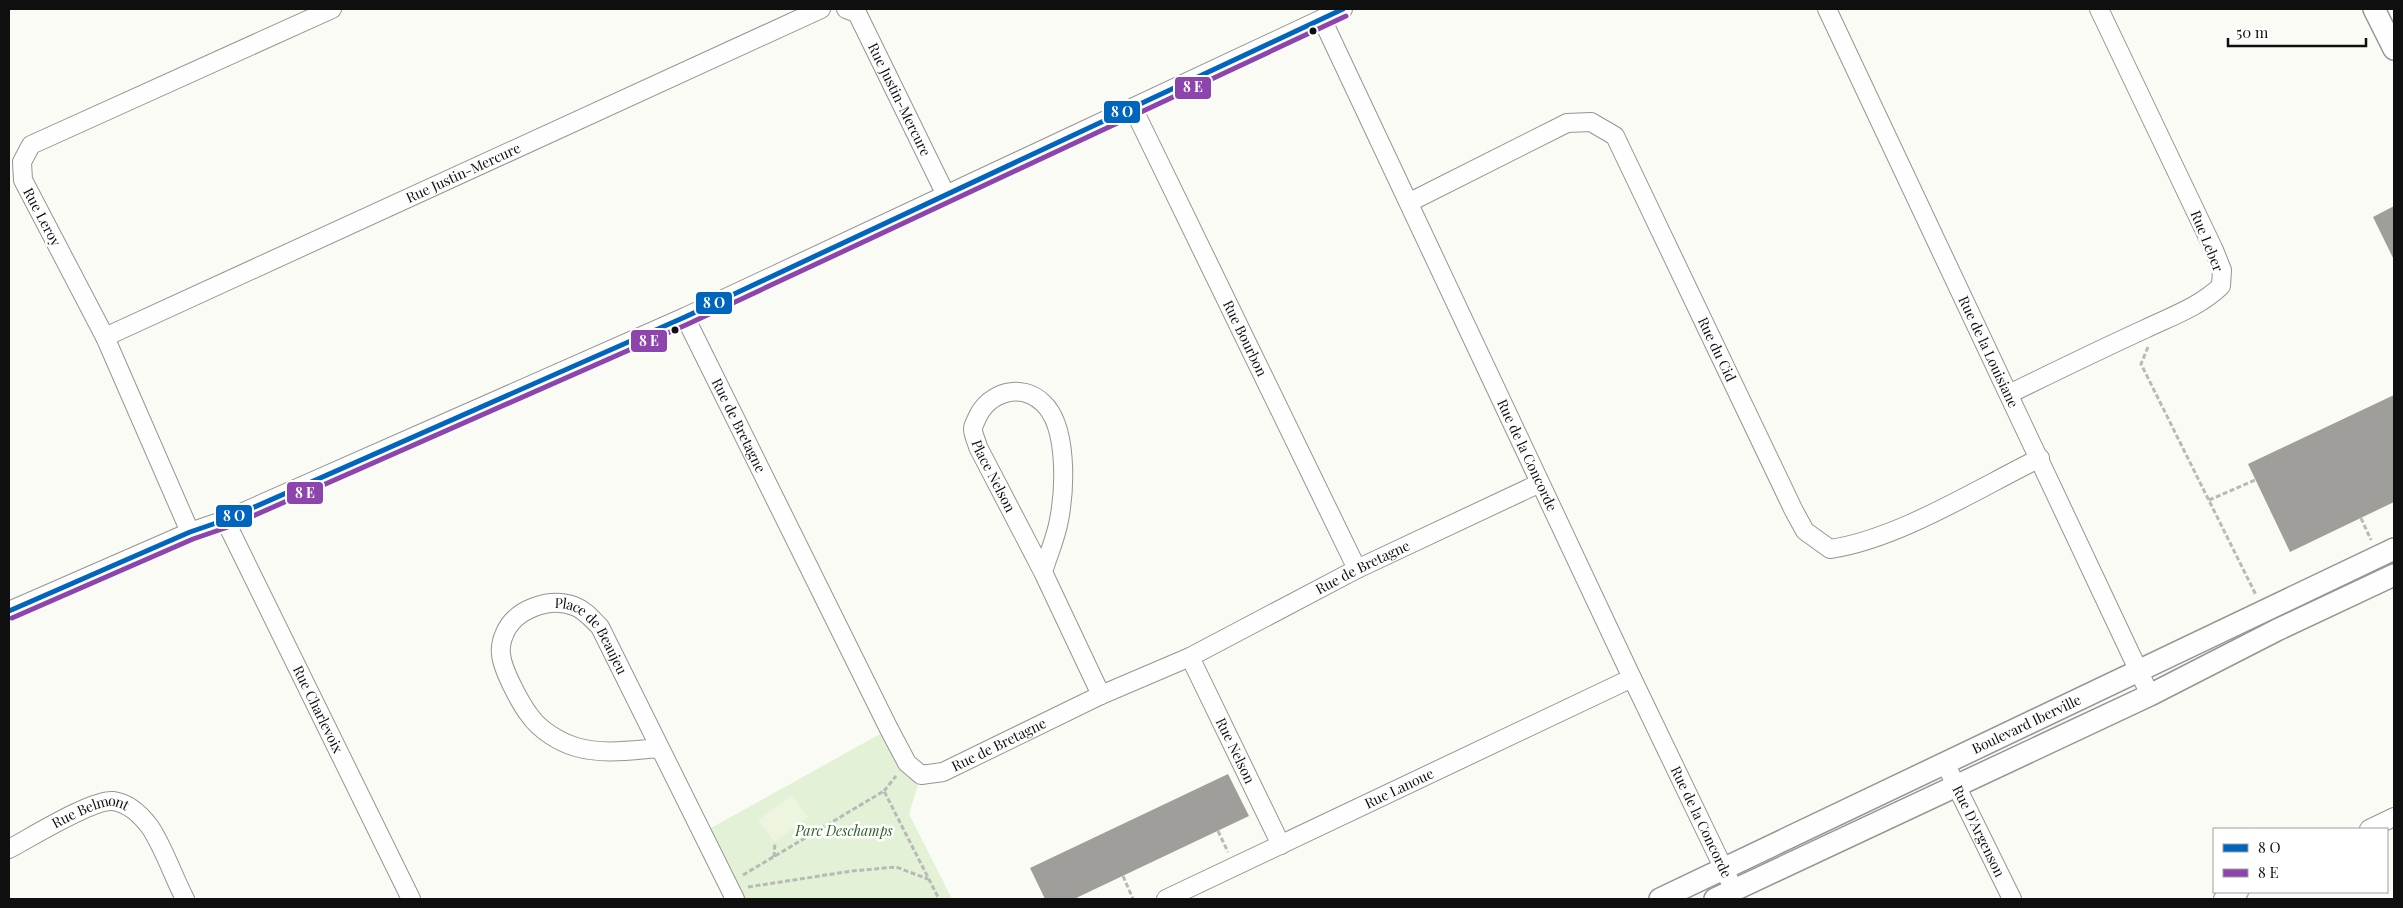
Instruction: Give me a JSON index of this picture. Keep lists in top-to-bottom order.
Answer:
{
  "streets": {
    "street": [
      "Rue Justin-Mercure",
      "Rue Leroy",
      "Rue Leber",
      "Rue Bourbon",
      "Rue du Cid",
      "Rue de la Louisiane",
      "Rue de Bretagne",
      "Rue de la Concorde",
      "Place Nelson",
      "Place de Beaujeu",
      "Rue Charlevoix",
      "Boulevard Iberville",
      "Rue Nelson",
      "Rue Lanoue",
      "Rue Belmont",
      "Rue D'Argenson"
    ]
  },
  "crossings": [
    ["Rue Justin-Mercure", "Rue Leroy"],
    ["Rue Leber", "Rue de la Louisiane"],
    ["Rue Bourbon", "Rue de Bretagne"],
    ["Rue du Cid", "Rue de la Louisiane"],
    ["Rue du Cid", "Rue de la Concorde"],
    ["Rue de la Louisiane", "Boulevard Iberville"],
    ["Rue de Bretagne", "Rue de la Concorde"],
    ["Rue de Bretagne", "Place Nelson"],
    ["Rue de Bretagne", "Rue Nelson"],
    ["Rue de la Concorde", "Boulevard Iberville"],
    ["Rue de la Concorde", "Rue Lanoue"],
    ["Boulevard Iberville", "Rue D'Argenson"],
    ["Rue Nelson", "Rue Lanoue"]
  ],
  "parks": ["Parc Deschamps"],
  "legend": ["8 O", "8 E"],
  "scale_bar": "50 m"
}
